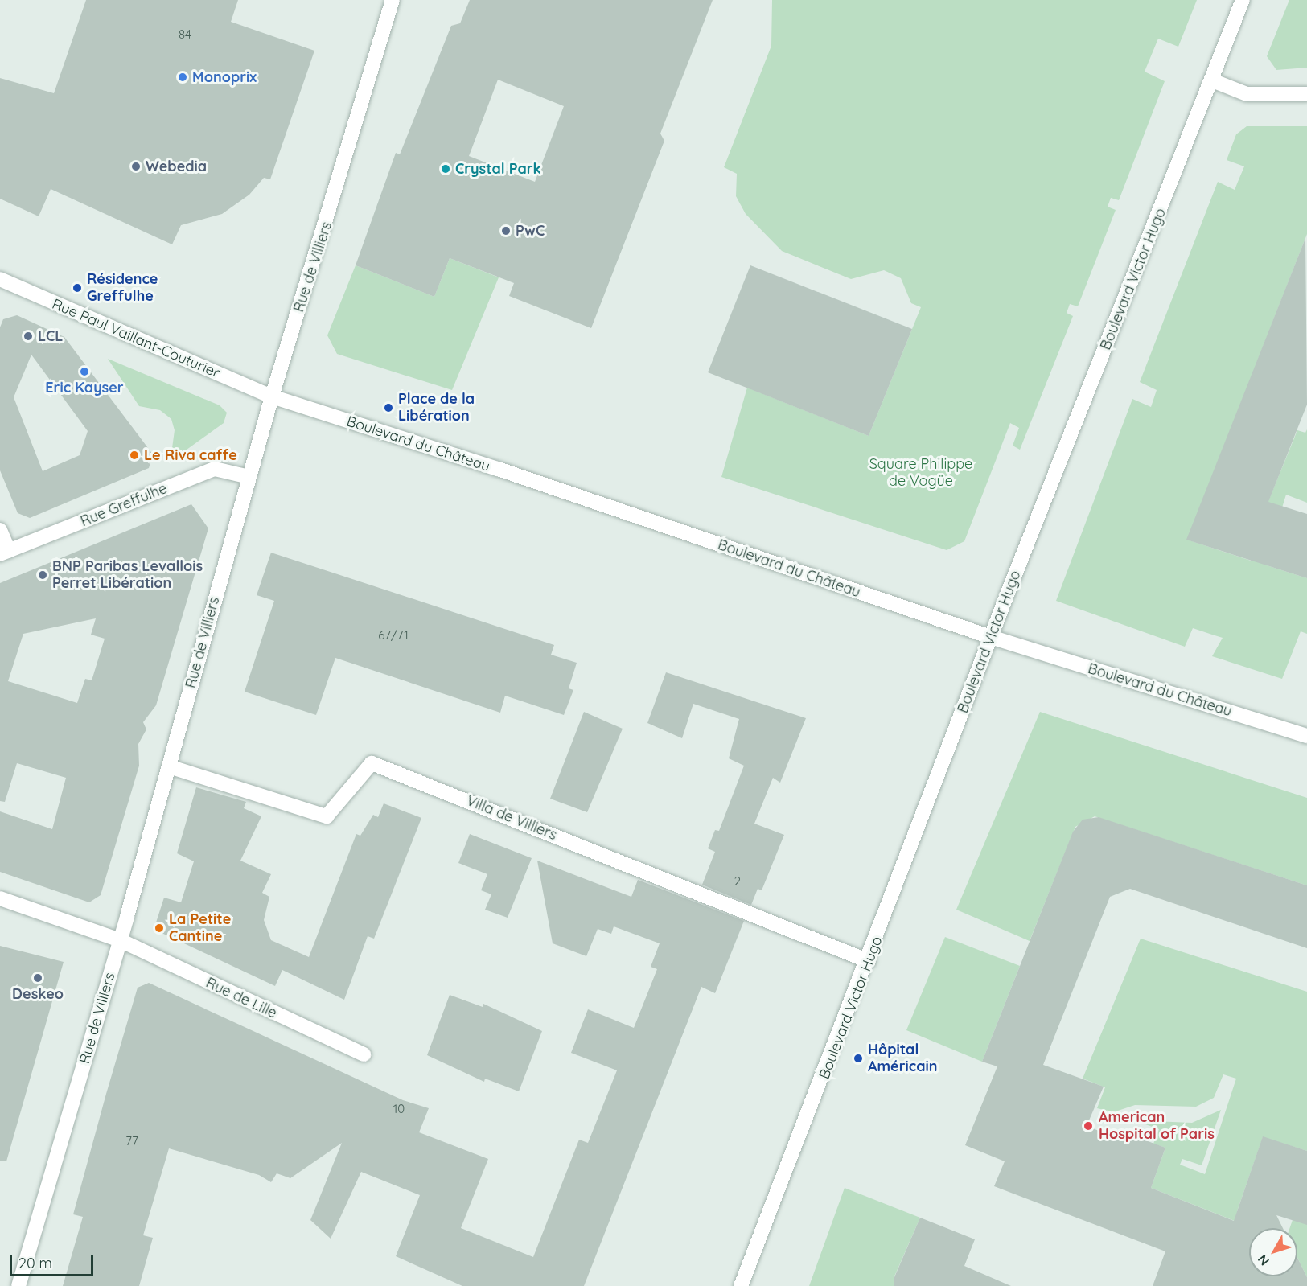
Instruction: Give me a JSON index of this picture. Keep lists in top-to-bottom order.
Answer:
{
  "streets": {
    "street": [
      "Rue de Villiers",
      "Boulevard Victor Hugo",
      "Rue Paul Vaillant-Couturier",
      "Boulevard du Château",
      "Rue Greffulhe",
      "Villa de Villiers",
      "Rue de Lille"
    ]
  },
  "crossings": [
    ["Rue de Villiers", "Rue Paul Vaillant-Couturier"],
    ["Rue de Villiers", "Boulevard du Château"],
    ["Rue de Villiers", "Rue Greffulhe"],
    ["Rue de Villiers", "Villa de Villiers"],
    ["Rue de Villiers", "Rue de Lille"],
    ["Boulevard Victor Hugo", "Boulevard du Château"],
    ["Boulevard Victor Hugo", "Villa de Villiers"],
    ["Rue Paul Vaillant-Couturier", "Boulevard du Château"]
  ],
  "parks": ["Square Philippe de Vogüe"],
  "places": [
    "Monoprix",
    "Webedia",
    "Crystal Park",
    "PwC",
    "Résidence Greffulhe",
    "LCL",
    "Eric Kayser",
    "Place de la Libération",
    "Le Riva caffe",
    "BNP Paribas Levallois Perret Libération",
    "La Petite Cantine",
    "Deskeo",
    "Hôpital Américain",
    "American Hospital of Paris"
  ],
  "house_numbers": [
    "84",
    "67/71",
    "2",
    "10",
    "77"
  ],
  "scale_bar": "20 m",
  "north": "bottom left"
}
